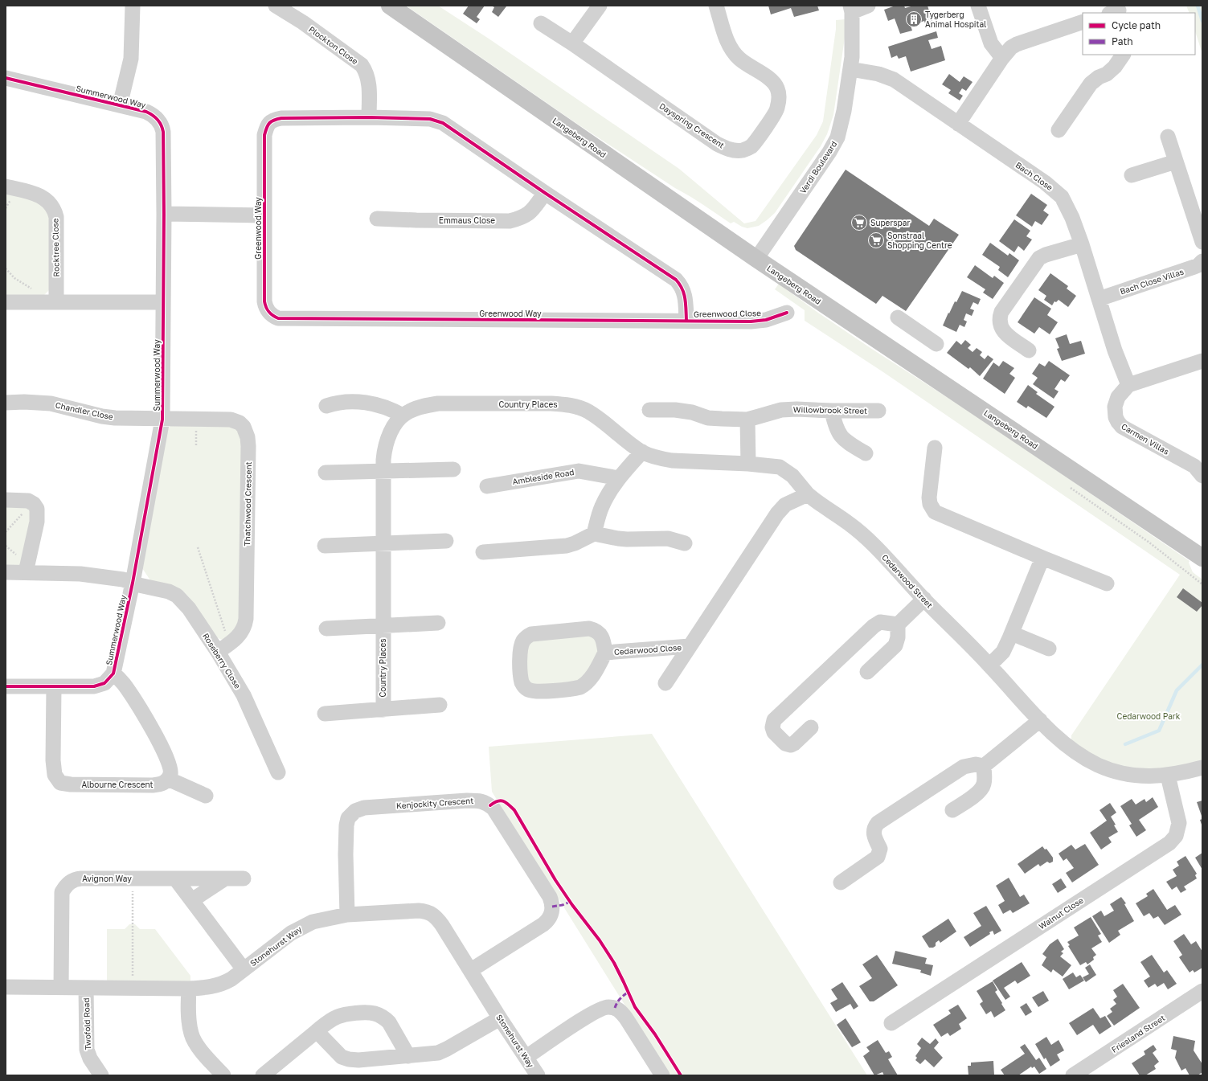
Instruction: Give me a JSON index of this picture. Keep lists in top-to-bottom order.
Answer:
{
  "streets": {
    "main road": ["Langeberg Road"],
    "street": [
      "Plockton Close",
      "Summerwood Way",
      "Dayspring Crescent",
      "Verdi Boulevard",
      "Bach Close",
      "Emmaus Close",
      "Greenwood Way",
      "Rocktree Close",
      "Bach Close Villas",
      "Greenwood Close",
      "Country Places",
      "Willowbrook Street",
      "Chandler Close",
      "Carmen Villas",
      "Ambleside Road",
      "Thatchwood Crescent",
      "Cedarwood Street",
      "Cedarwood Close",
      "Roseberry Close",
      "Albourne Crescent",
      "Kenjockity Crescent",
      "Avignon Way",
      "Walnut Close",
      "Stonehurst Way",
      "Twofold Road",
      "Friesland Street"
    ]
  },
  "crossings": [
    ["Plockton Close", "Greenwood Way"],
    ["Summerwood Way", "Greenwood Way"],
    ["Summerwood Way", "Chandler Close"],
    ["Summerwood Way", "Thatchwood Crescent"],
    ["Summerwood Way", "Roseberry Close"],
    ["Summerwood Way", "Albourne Crescent"],
    ["Langeberg Road", "Verdi Boulevard"],
    ["Verdi Boulevard", "Bach Close"],
    ["Bach Close", "Bach Close Villas"],
    ["Bach Close", "Carmen Villas"],
    ["Emmaus Close", "Greenwood Way"],
    ["Greenwood Way", "Greenwood Close"],
    ["Country Places", "Cedarwood Street"],
    ["Chandler Close", "Thatchwood Crescent"],
    ["Thatchwood Crescent", "Roseberry Close"],
    ["Cedarwood Street", "Walnut Close"],
    ["Kenjockity Crescent", "Stonehurst Way"],
    ["Avignon Way", "Stonehurst Way"],
    ["Stonehurst Way", "Twofold Road"]
  ],
  "parks": ["Cedarwood Park"],
  "places": {
    "building": ["Tygerberg Animal Hospital"],
    "supermarket": ["Superspar", "Sonstraal Shopping Centre"]
  },
  "legend": ["Cycle path", "Path"]
}
